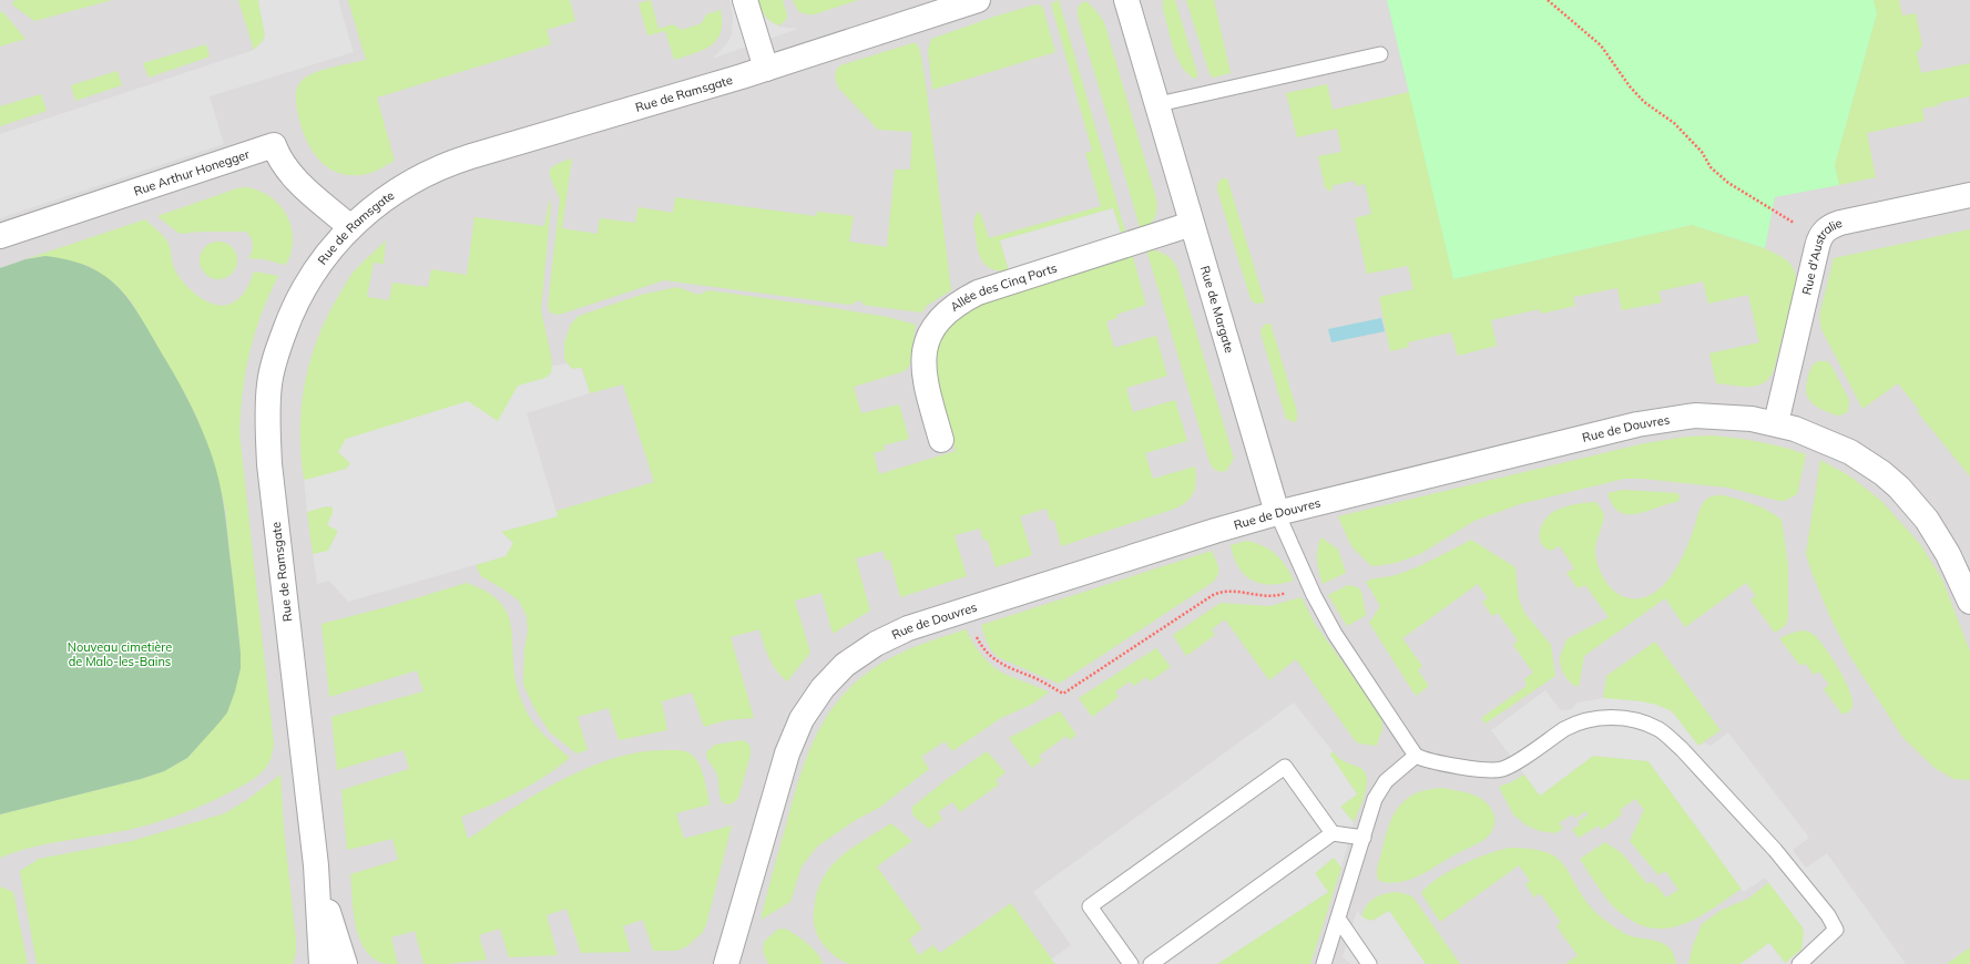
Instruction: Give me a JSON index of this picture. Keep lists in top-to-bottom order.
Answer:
{
  "streets": {
    "street": [
      "Rue de Ramsgate",
      "Rue Arthur Honegger",
      "Rue d'Australie",
      "Allée des Cinq Ports",
      "Rue de Margate",
      "Rue de Douvres"
    ]
  },
  "crossings": [
    ["Rue de Ramsgate", "Rue Arthur Honegger"],
    ["Rue d'Australie", "Rue de Douvres"],
    ["Allée des Cinq Ports", "Rue de Margate"],
    ["Rue de Margate", "Rue de Douvres"]
  ],
  "parks": ["Nouveau cimetière de Malo-les-Bains"]
}
